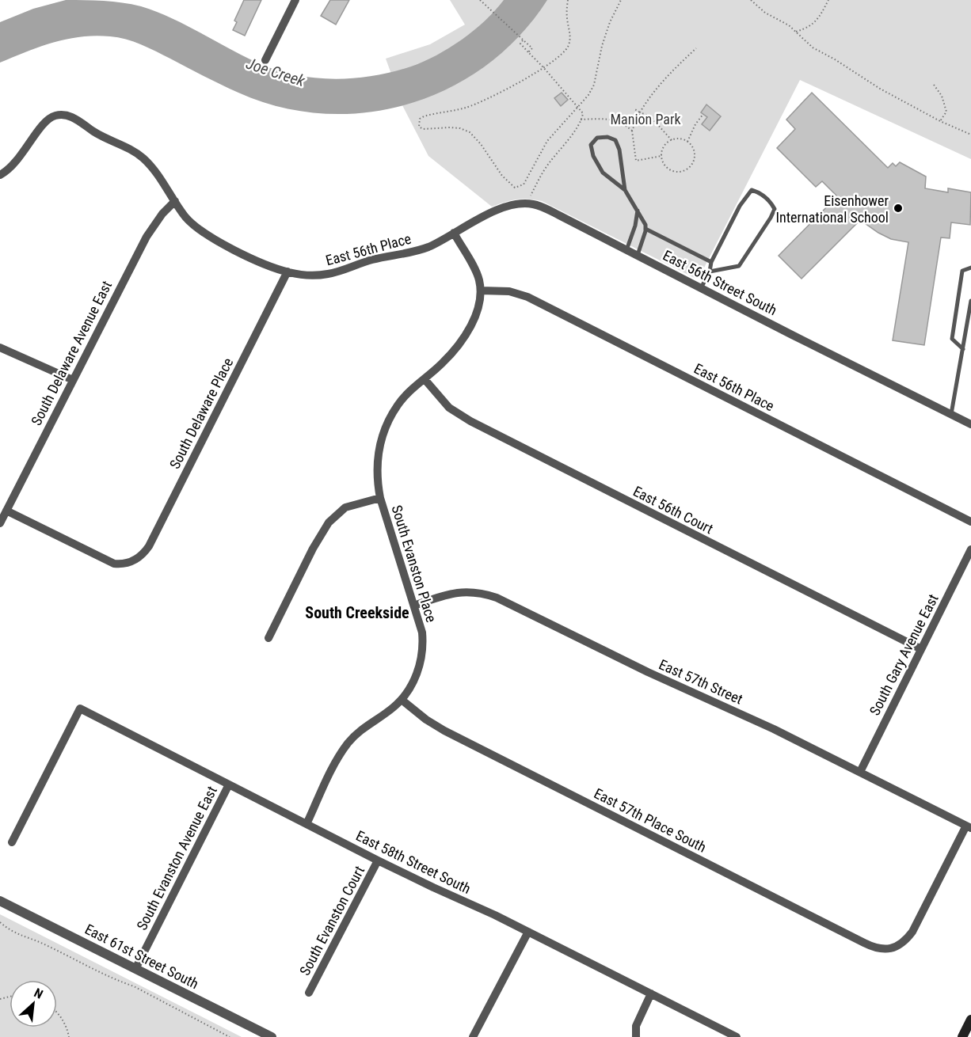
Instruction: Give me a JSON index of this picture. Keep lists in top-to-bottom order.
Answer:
{
  "streets": {
    "street": [
      "East 56th Place",
      "East 56th Street South",
      "South Delaware Avenue East",
      "South Delaware Place",
      "East 56th Court",
      "South Evanston Place",
      "South Gary Avenue East",
      "East 57th Street",
      "East 57th Place South",
      "South Evanston Avenue East",
      "East 58th Street South",
      "South Evanston Court",
      "East 61st Street South"
    ]
  },
  "crossings": [
    ["East 56th Place", "East 56th Street South"],
    ["East 56th Place", "South Delaware Avenue East"],
    ["East 56th Place", "South Delaware Place"],
    ["South Delaware Avenue East", "South Delaware Place"],
    ["East 56th Court", "South Gary Avenue East"],
    ["South Evanston Place", "East 57th Street"],
    ["South Evanston Place", "East 57th Place South"],
    ["South Evanston Place", "East 58th Street South"],
    ["South Gary Avenue East", "East 57th Street"],
    ["East 57th Street", "East 57th Place South"],
    ["South Evanston Avenue East", "East 58th Street South"],
    ["South Evanston Avenue East", "East 61st Street South"],
    ["East 58th Street South", "South Evanston Court"]
  ],
  "districts": ["South Creekside"],
  "water": ["Joe Creek"],
  "parks": ["Manion Park"],
  "places": ["Eisenhower International School"],
  "north": "top right"
}
